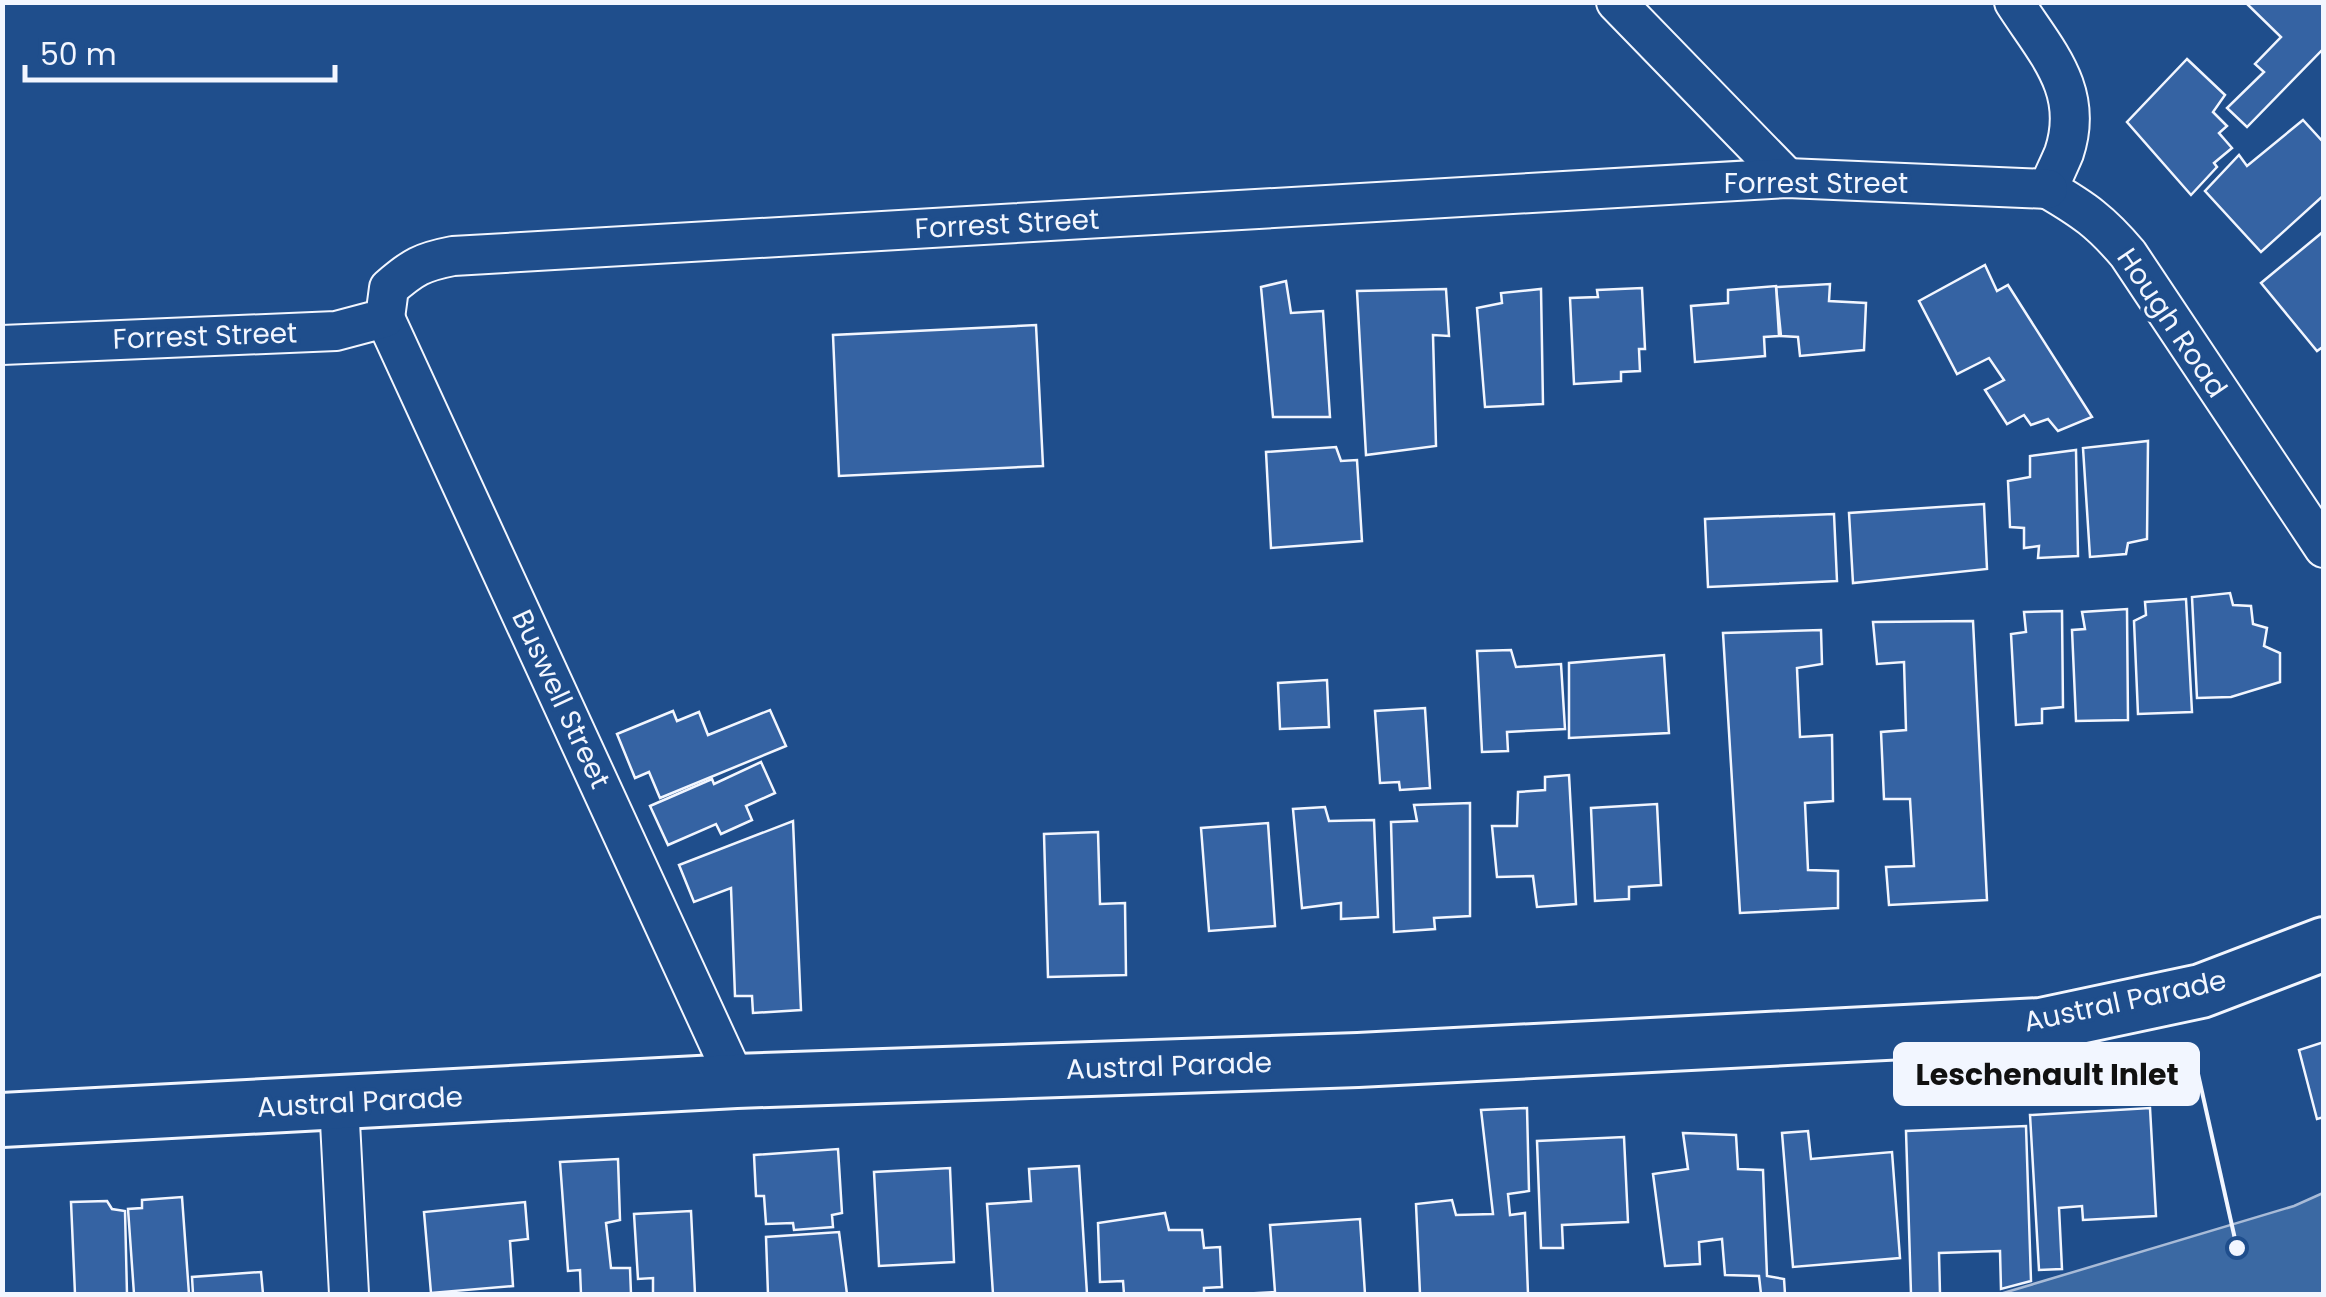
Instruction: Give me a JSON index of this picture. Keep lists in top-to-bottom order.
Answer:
{
  "streets": {
    "street": [
      "Forrest Street",
      "Hough Road",
      "Buswell Street",
      "Austral Parade"
    ]
  },
  "crossings": [
    ["Forrest Street", "Hough Road"],
    ["Forrest Street", "Buswell Street"],
    ["Buswell Street", "Austral Parade"]
  ],
  "places": ["Leschenault Inlet"],
  "scale_bar": "50 m"
}
